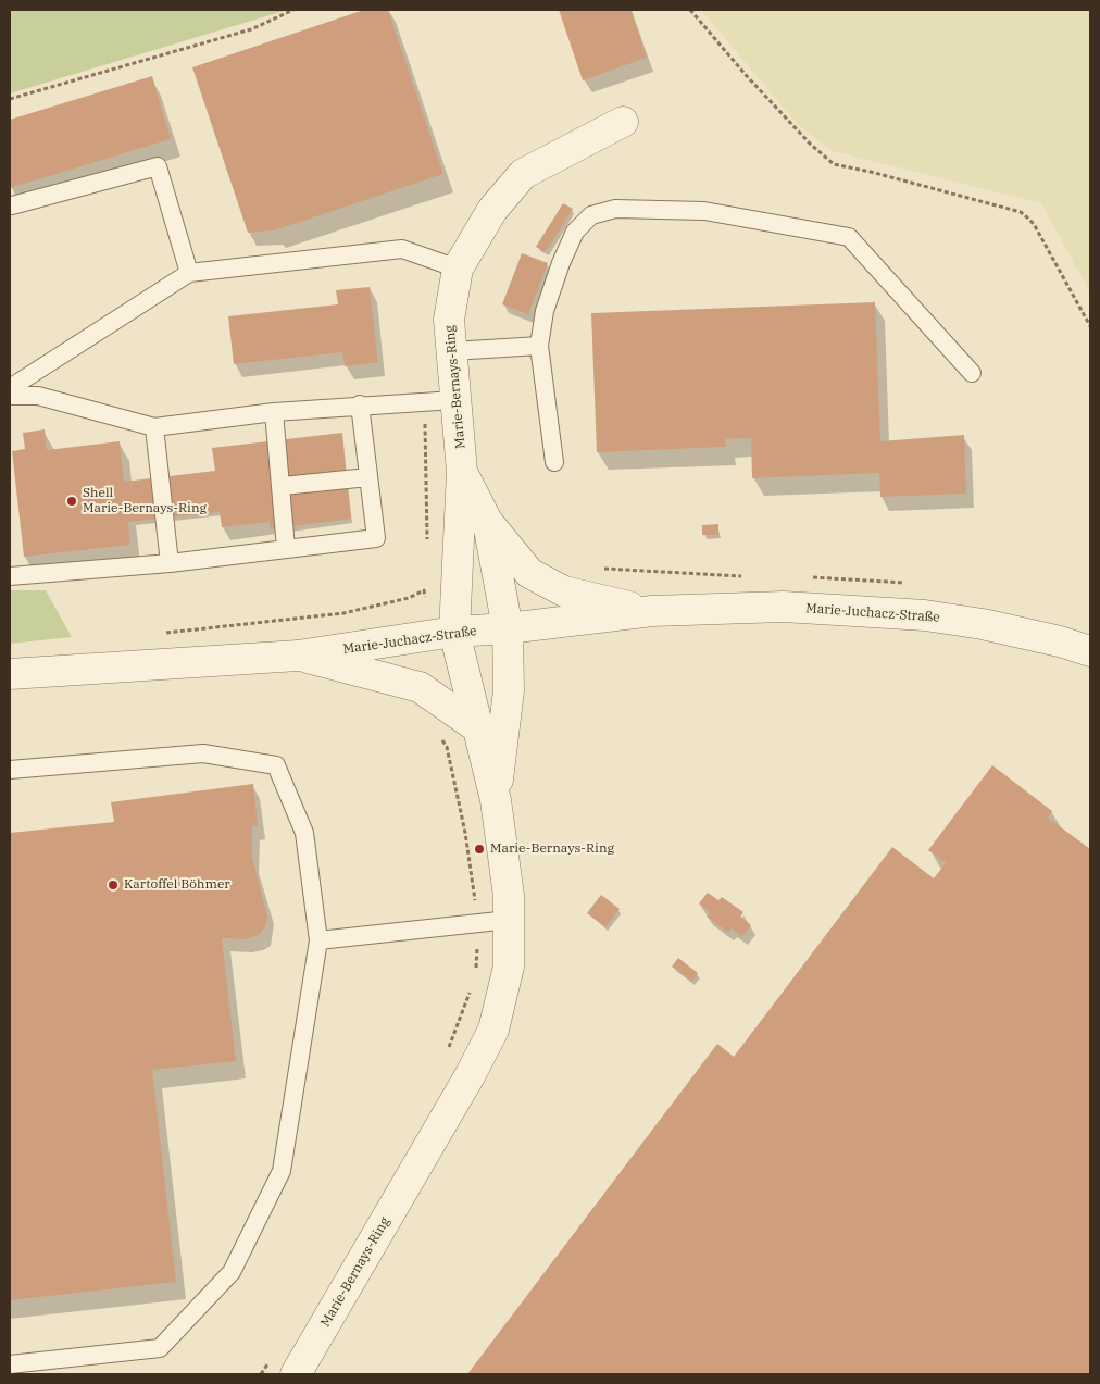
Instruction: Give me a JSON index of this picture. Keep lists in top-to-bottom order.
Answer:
{
  "streets": {
    "street": ["Marie-Bernays-Ring", "Marie-Juchacz-Straße"]
  },
  "crossings": [
    ["Marie-Bernays-Ring", "Marie-Juchacz-Straße"]
  ],
  "places": ["Shell Marie-Bernays-Ring", "Marie-Bernays-Ring", "Kartoffel Böhmer"]
}
